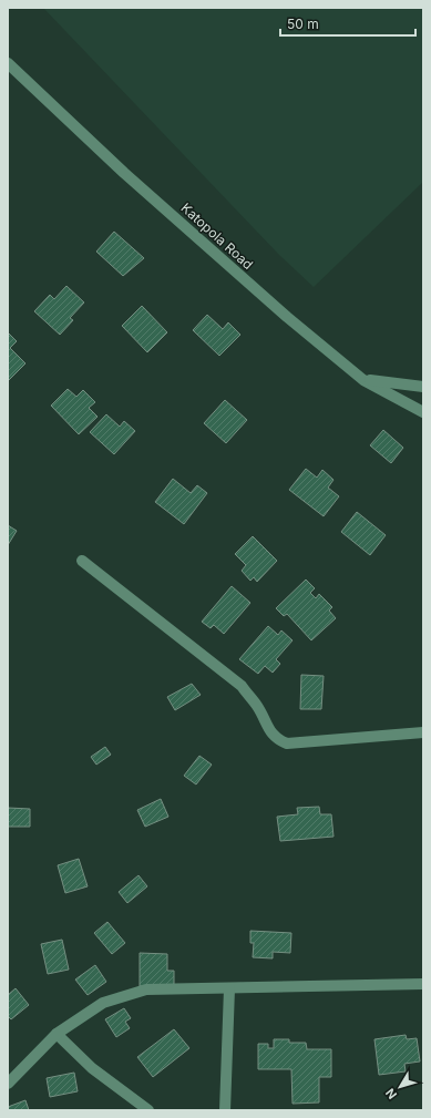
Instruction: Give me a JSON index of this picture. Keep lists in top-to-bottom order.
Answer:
{
  "streets": {
    "street": ["Katopola Road"]
  },
  "scale_bar": "50 m",
  "north": "bottom left"
}
